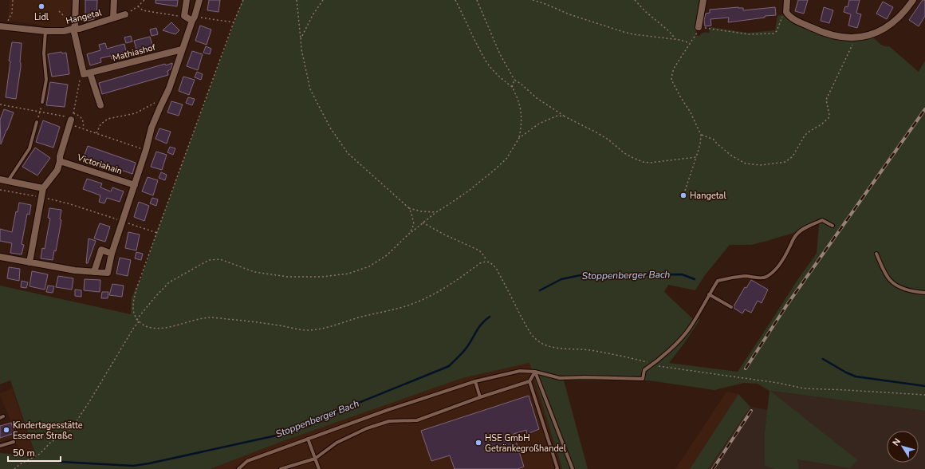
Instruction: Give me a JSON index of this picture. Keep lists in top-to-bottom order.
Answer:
{
  "streets": {
    "street": ["Hangetal", "Mathiashof", "Victoriahain"]
  },
  "water": ["Stoppenberger Bach"],
  "places": [
    "Lidl",
    "Hangetal",
    "Kindertagesstätte Essener Straße",
    "HSE GmbH Getränkegroßhandel"
  ],
  "scale_bar": "50 m",
  "north": "top left"
}
